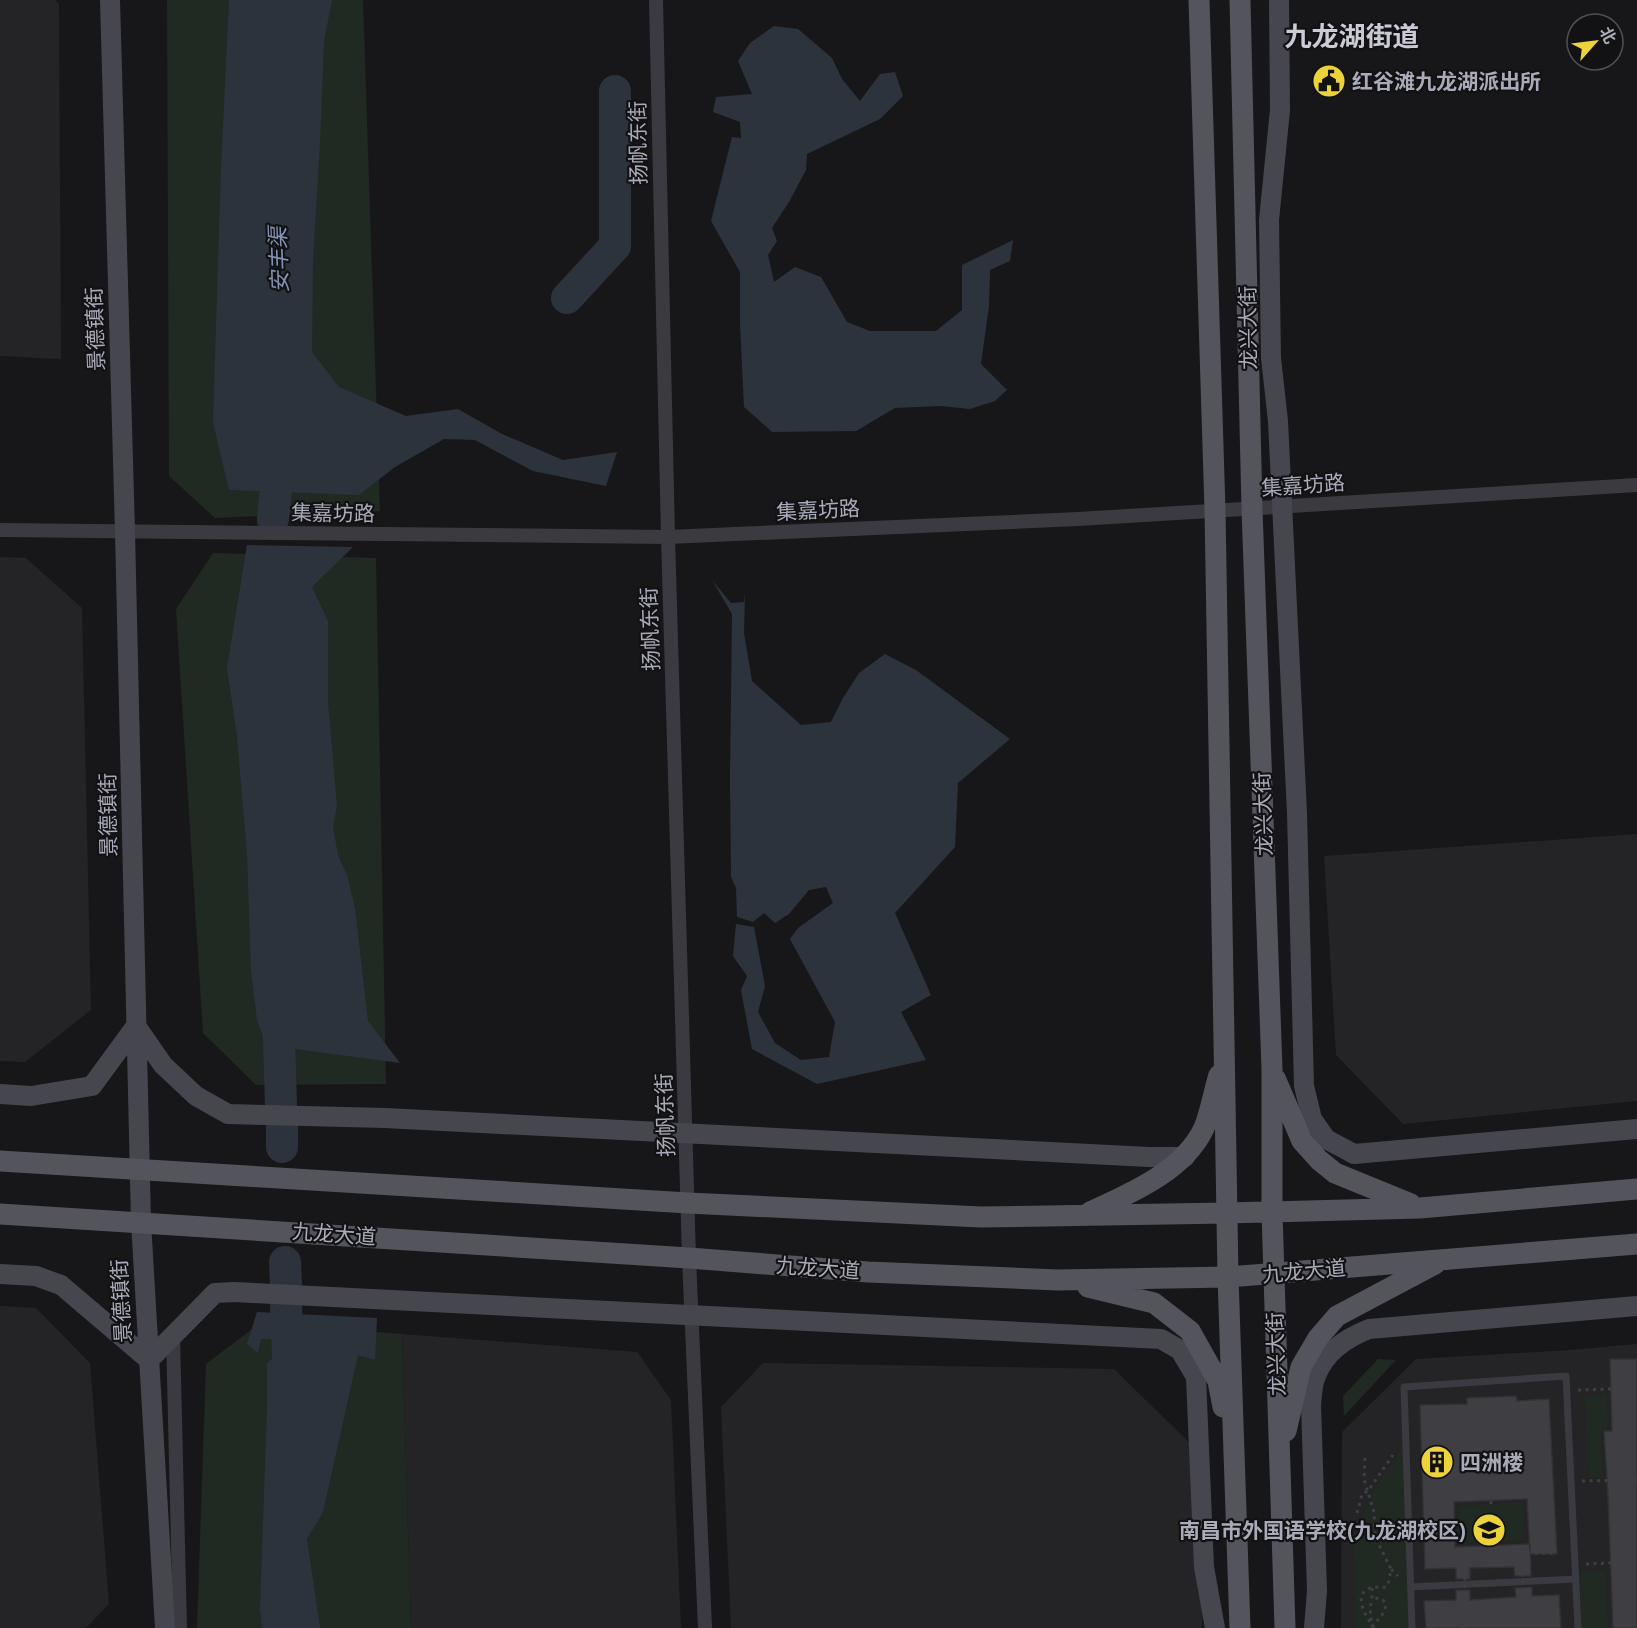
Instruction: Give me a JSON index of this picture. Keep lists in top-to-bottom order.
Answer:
{
  "streets": {
    "main road": ["龙兴大街", "景德镇街", "九龙大道"],
    "street": ["扬帆东街", "集嘉坊路"]
  },
  "crossings": [
    ["扬帆东街", "集嘉坊路"],
    ["扬帆东街", "九龙大道"],
    ["龙兴大街", "集嘉坊路"],
    ["龙兴大街", "九龙大道"],
    ["景德镇街", "集嘉坊路"],
    ["景德镇街", "九龙大道"]
  ],
  "districts": ["九龙湖街道"],
  "water": ["安丰渠"],
  "places": {
    "public building": ["红谷滩九龙湖派出所"],
    "building": ["四洲楼"],
    "school or university": ["南昌市外国语学校(九龙湖校区)"]
  },
  "north": "top right"
}
